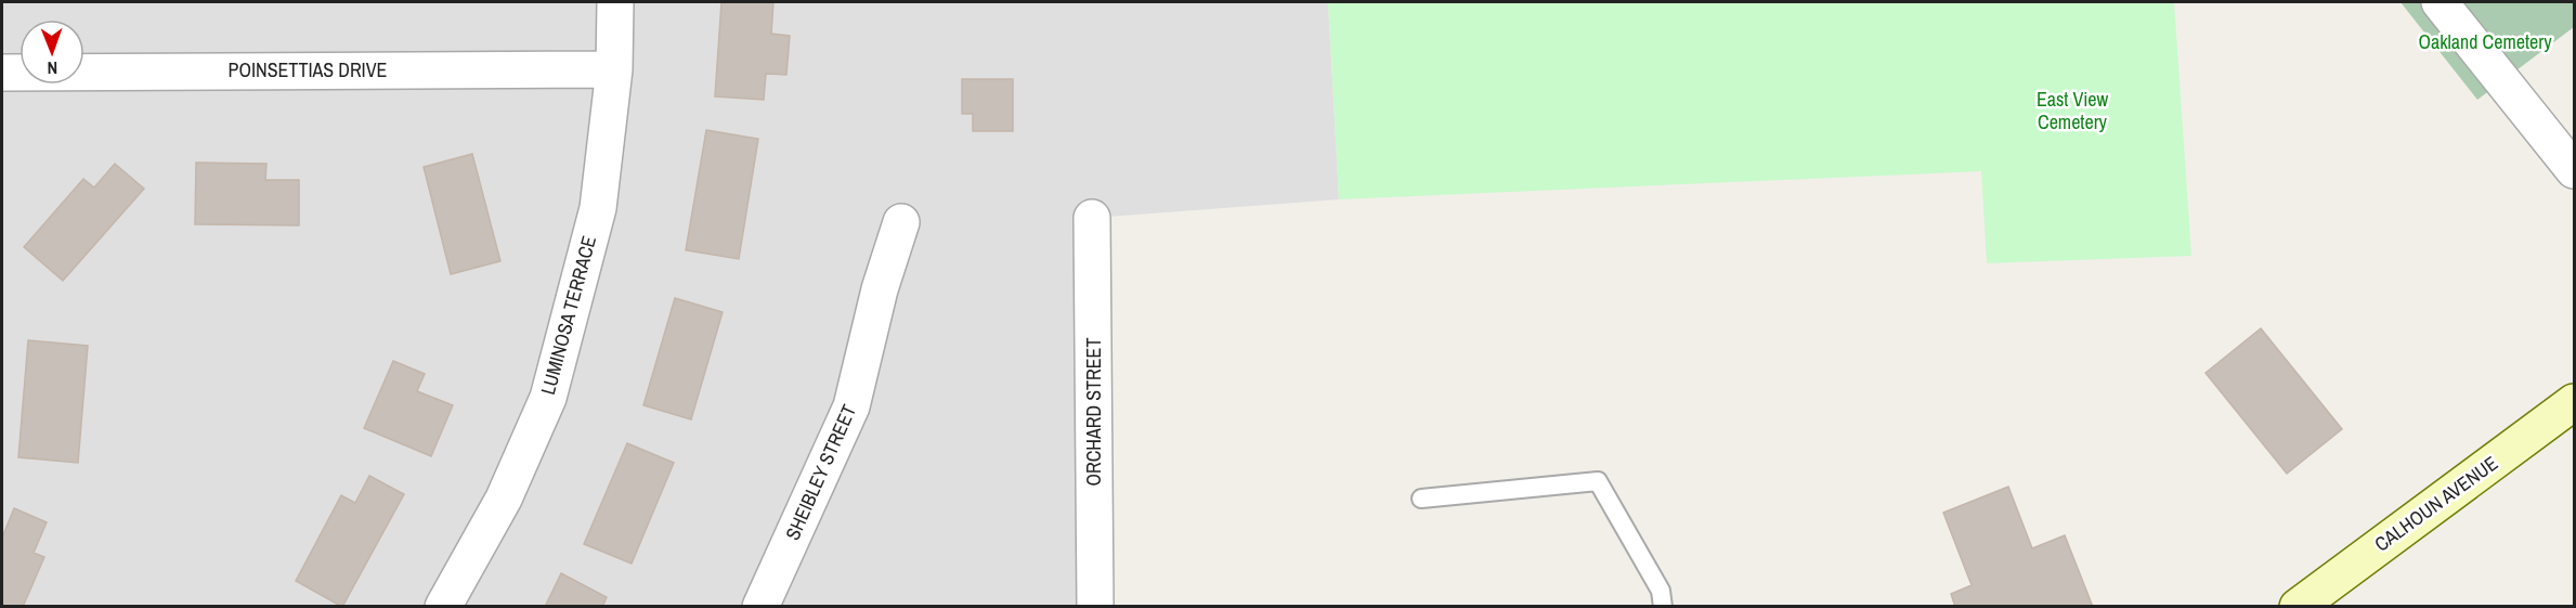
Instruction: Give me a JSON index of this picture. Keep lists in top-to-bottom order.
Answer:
{
  "streets": {
    "street": [
      "POINSETTIAS DRIVE",
      "LUMINOSA TERRACE",
      "ORCHARD STREET",
      "SHEIBLEY STREET",
      "CALHOUN AVENUE"
    ]
  },
  "crossings": [
    ["POINSETTIAS DRIVE", "LUMINOSA TERRACE"]
  ],
  "parks": ["Oakland Cemetery", "East View Cemetery"],
  "north": "bottom"
}
